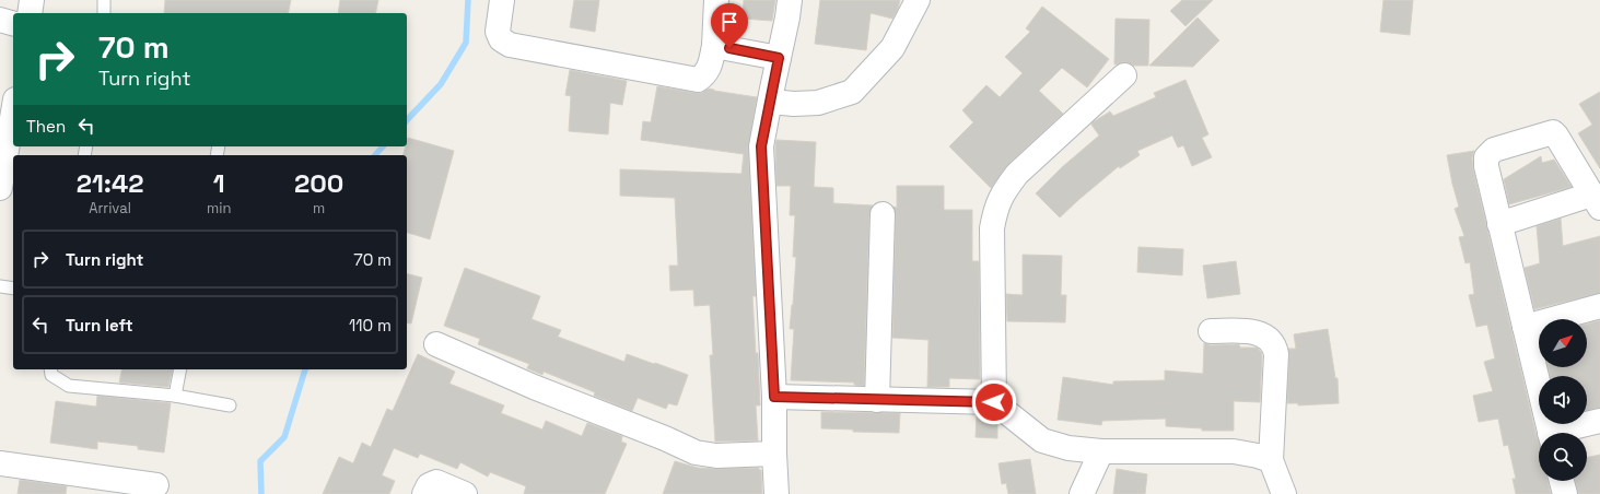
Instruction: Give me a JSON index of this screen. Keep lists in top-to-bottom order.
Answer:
{
  "north": "top right",
  "page": {
    "turn": ["70 m", "Turn right"],
    "then": "Then",
    "eta": [
      "21:42",
      "Arrival",
      "1",
      "min",
      "200",
      "m"
    ],
    "list": [
      {
        "name": "Turn right",
        "value": "70 m"
      },
      {
        "name": "Turn left",
        "value": "110 m"
      }
    ]
  }
}
